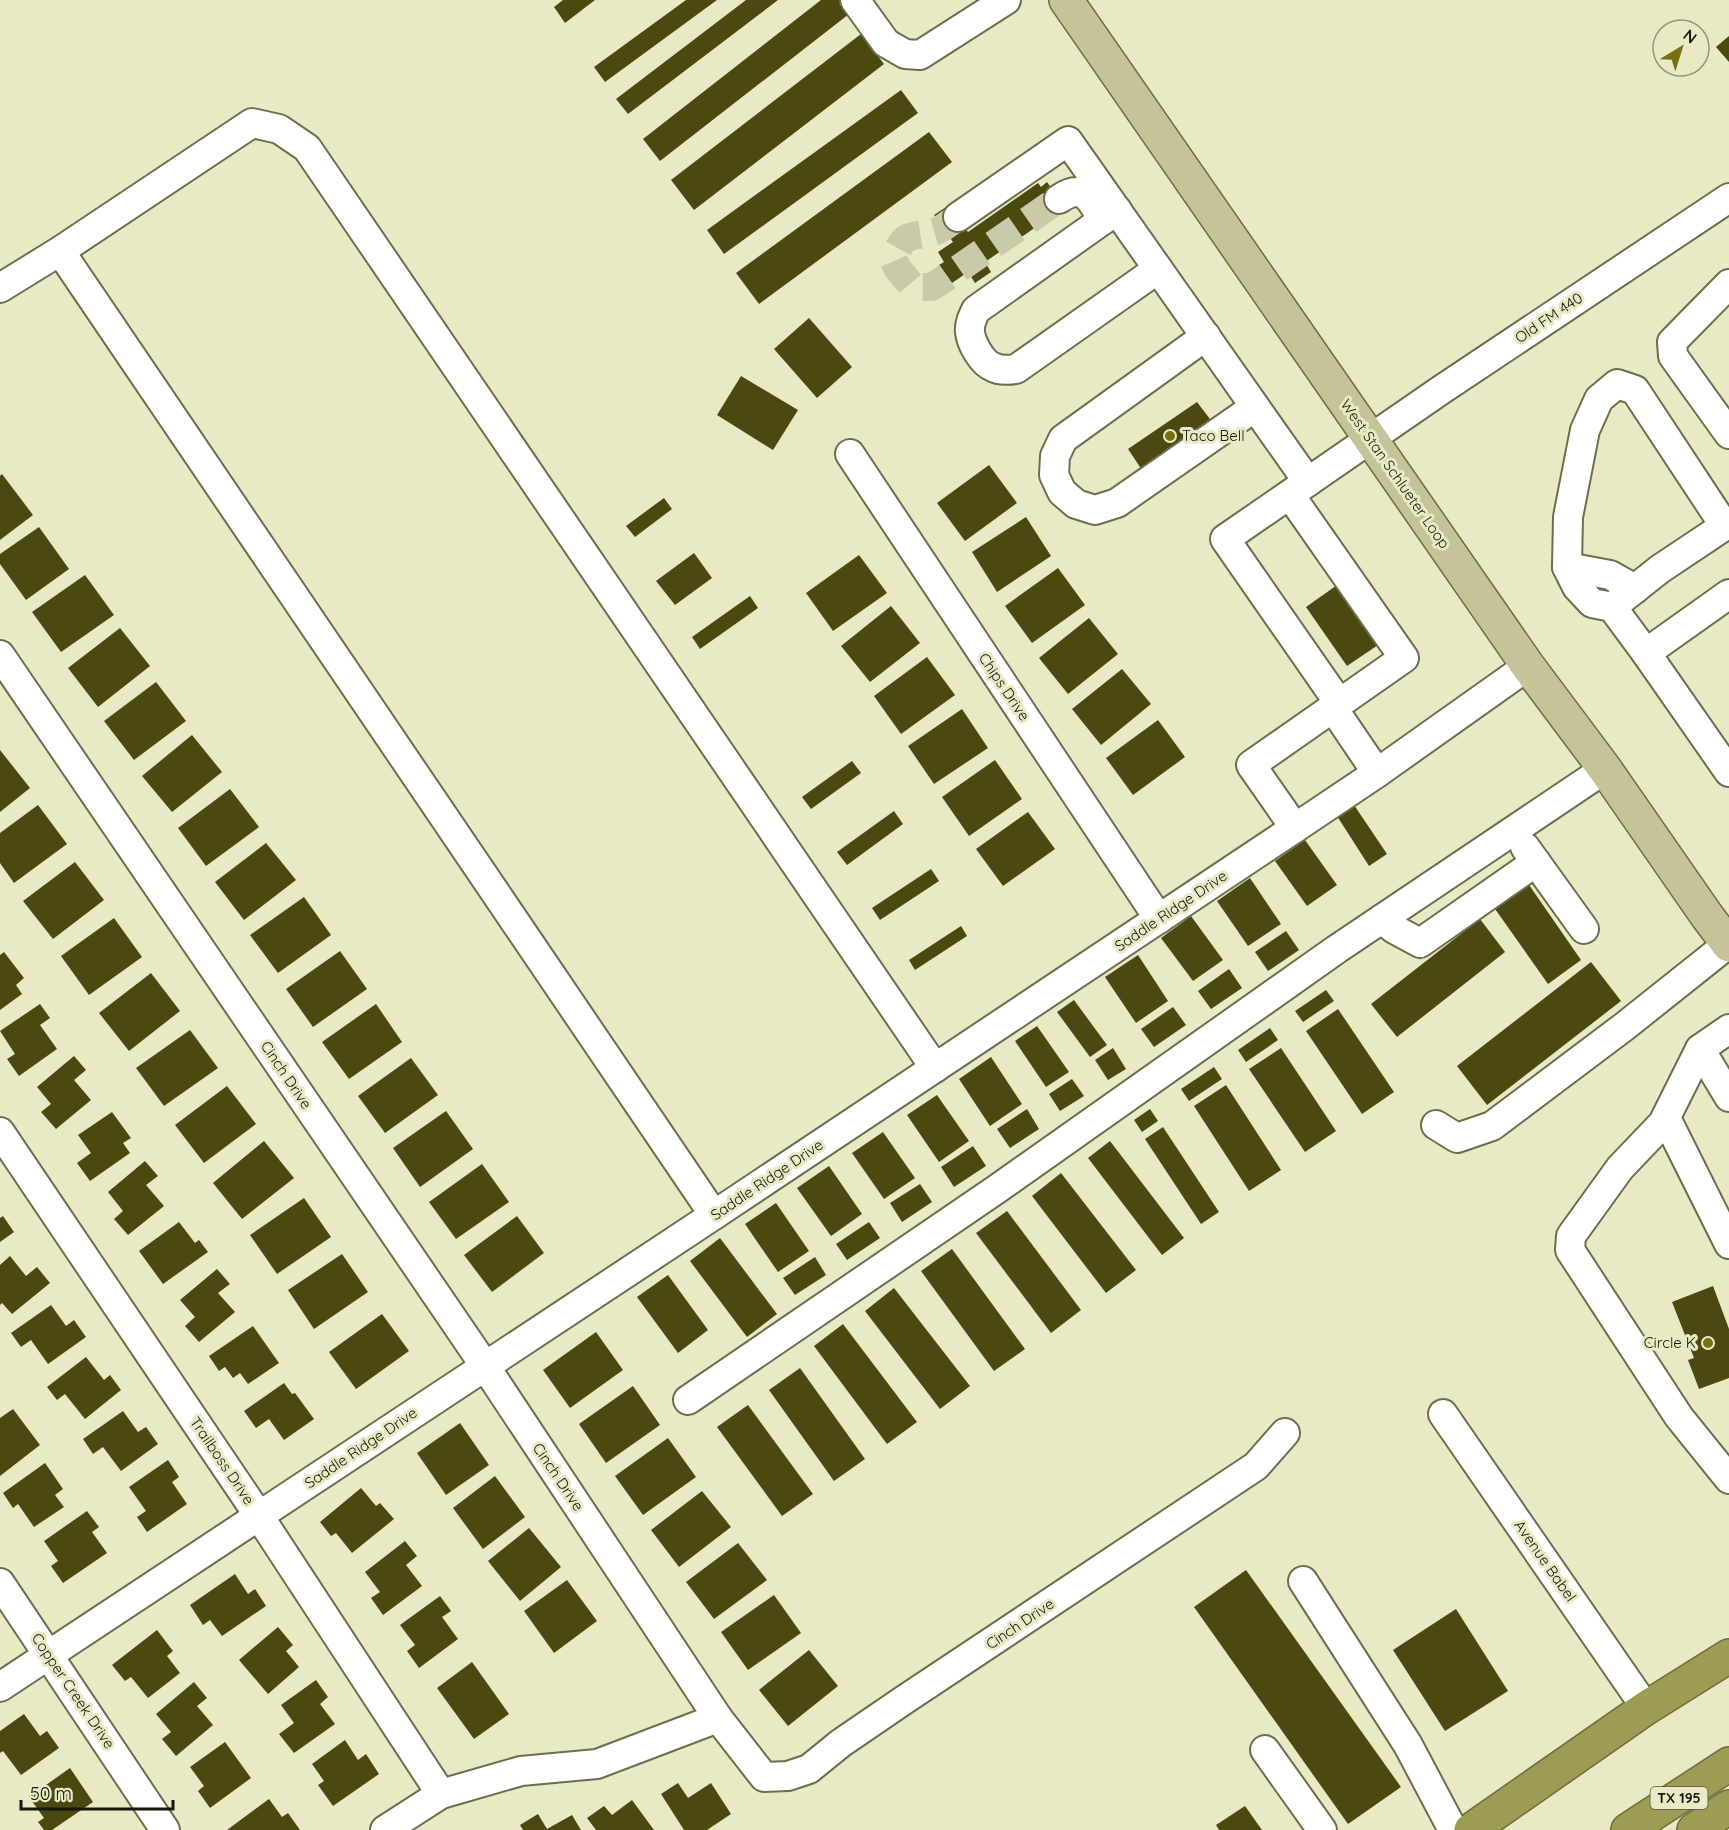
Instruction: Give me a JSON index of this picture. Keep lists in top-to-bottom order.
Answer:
{
  "streets": {
    "highway": ["TX 195"],
    "main road": ["West Stan Schlueter Loop"],
    "street": [
      "Old FM 440",
      "Chips Drive",
      "Saddle Ridge Drive",
      "Cinch Drive",
      "Trailboss Drive",
      "Avenue Babel",
      "Copper Creek Drive"
    ]
  },
  "crossings": [
    ["Old FM 440", "West Stan Schlueter Loop"],
    ["West Stan Schlueter Loop", "Saddle Ridge Drive"],
    ["Chips Drive", "Saddle Ridge Drive"],
    ["Saddle Ridge Drive", "Cinch Drive"],
    ["Saddle Ridge Drive", "Trailboss Drive"],
    ["Saddle Ridge Drive", "Copper Creek Drive"]
  ],
  "places": ["Taco Bell", "Circle K"],
  "scale_bar": "50 m",
  "north": "top right"
}
